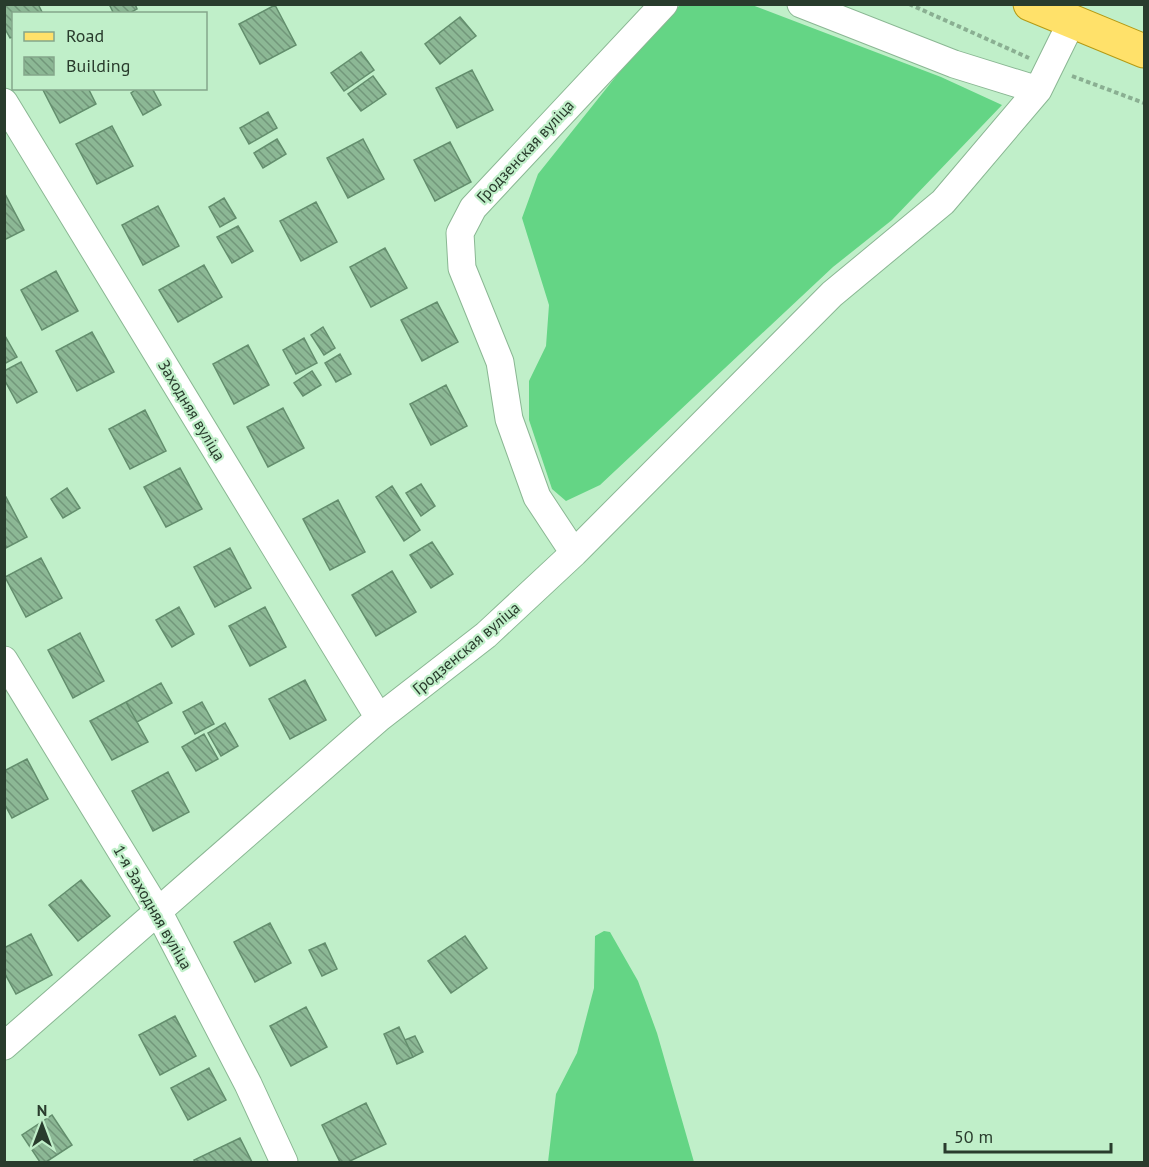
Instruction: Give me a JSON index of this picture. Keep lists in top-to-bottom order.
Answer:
{
  "streets": {
    "street": ["Гродзенская вуліца", "Заходняя вуліца", "1-я Заходняя вуліца"]
  },
  "crossings": [
    ["Гродзенская вуліца", "Заходняя вуліца"],
    ["Гродзенская вуліца", "1-я Заходняя вуліца"]
  ],
  "legend": ["Road", "Building"],
  "scale_bar": "50 m",
  "north": "top"
}
